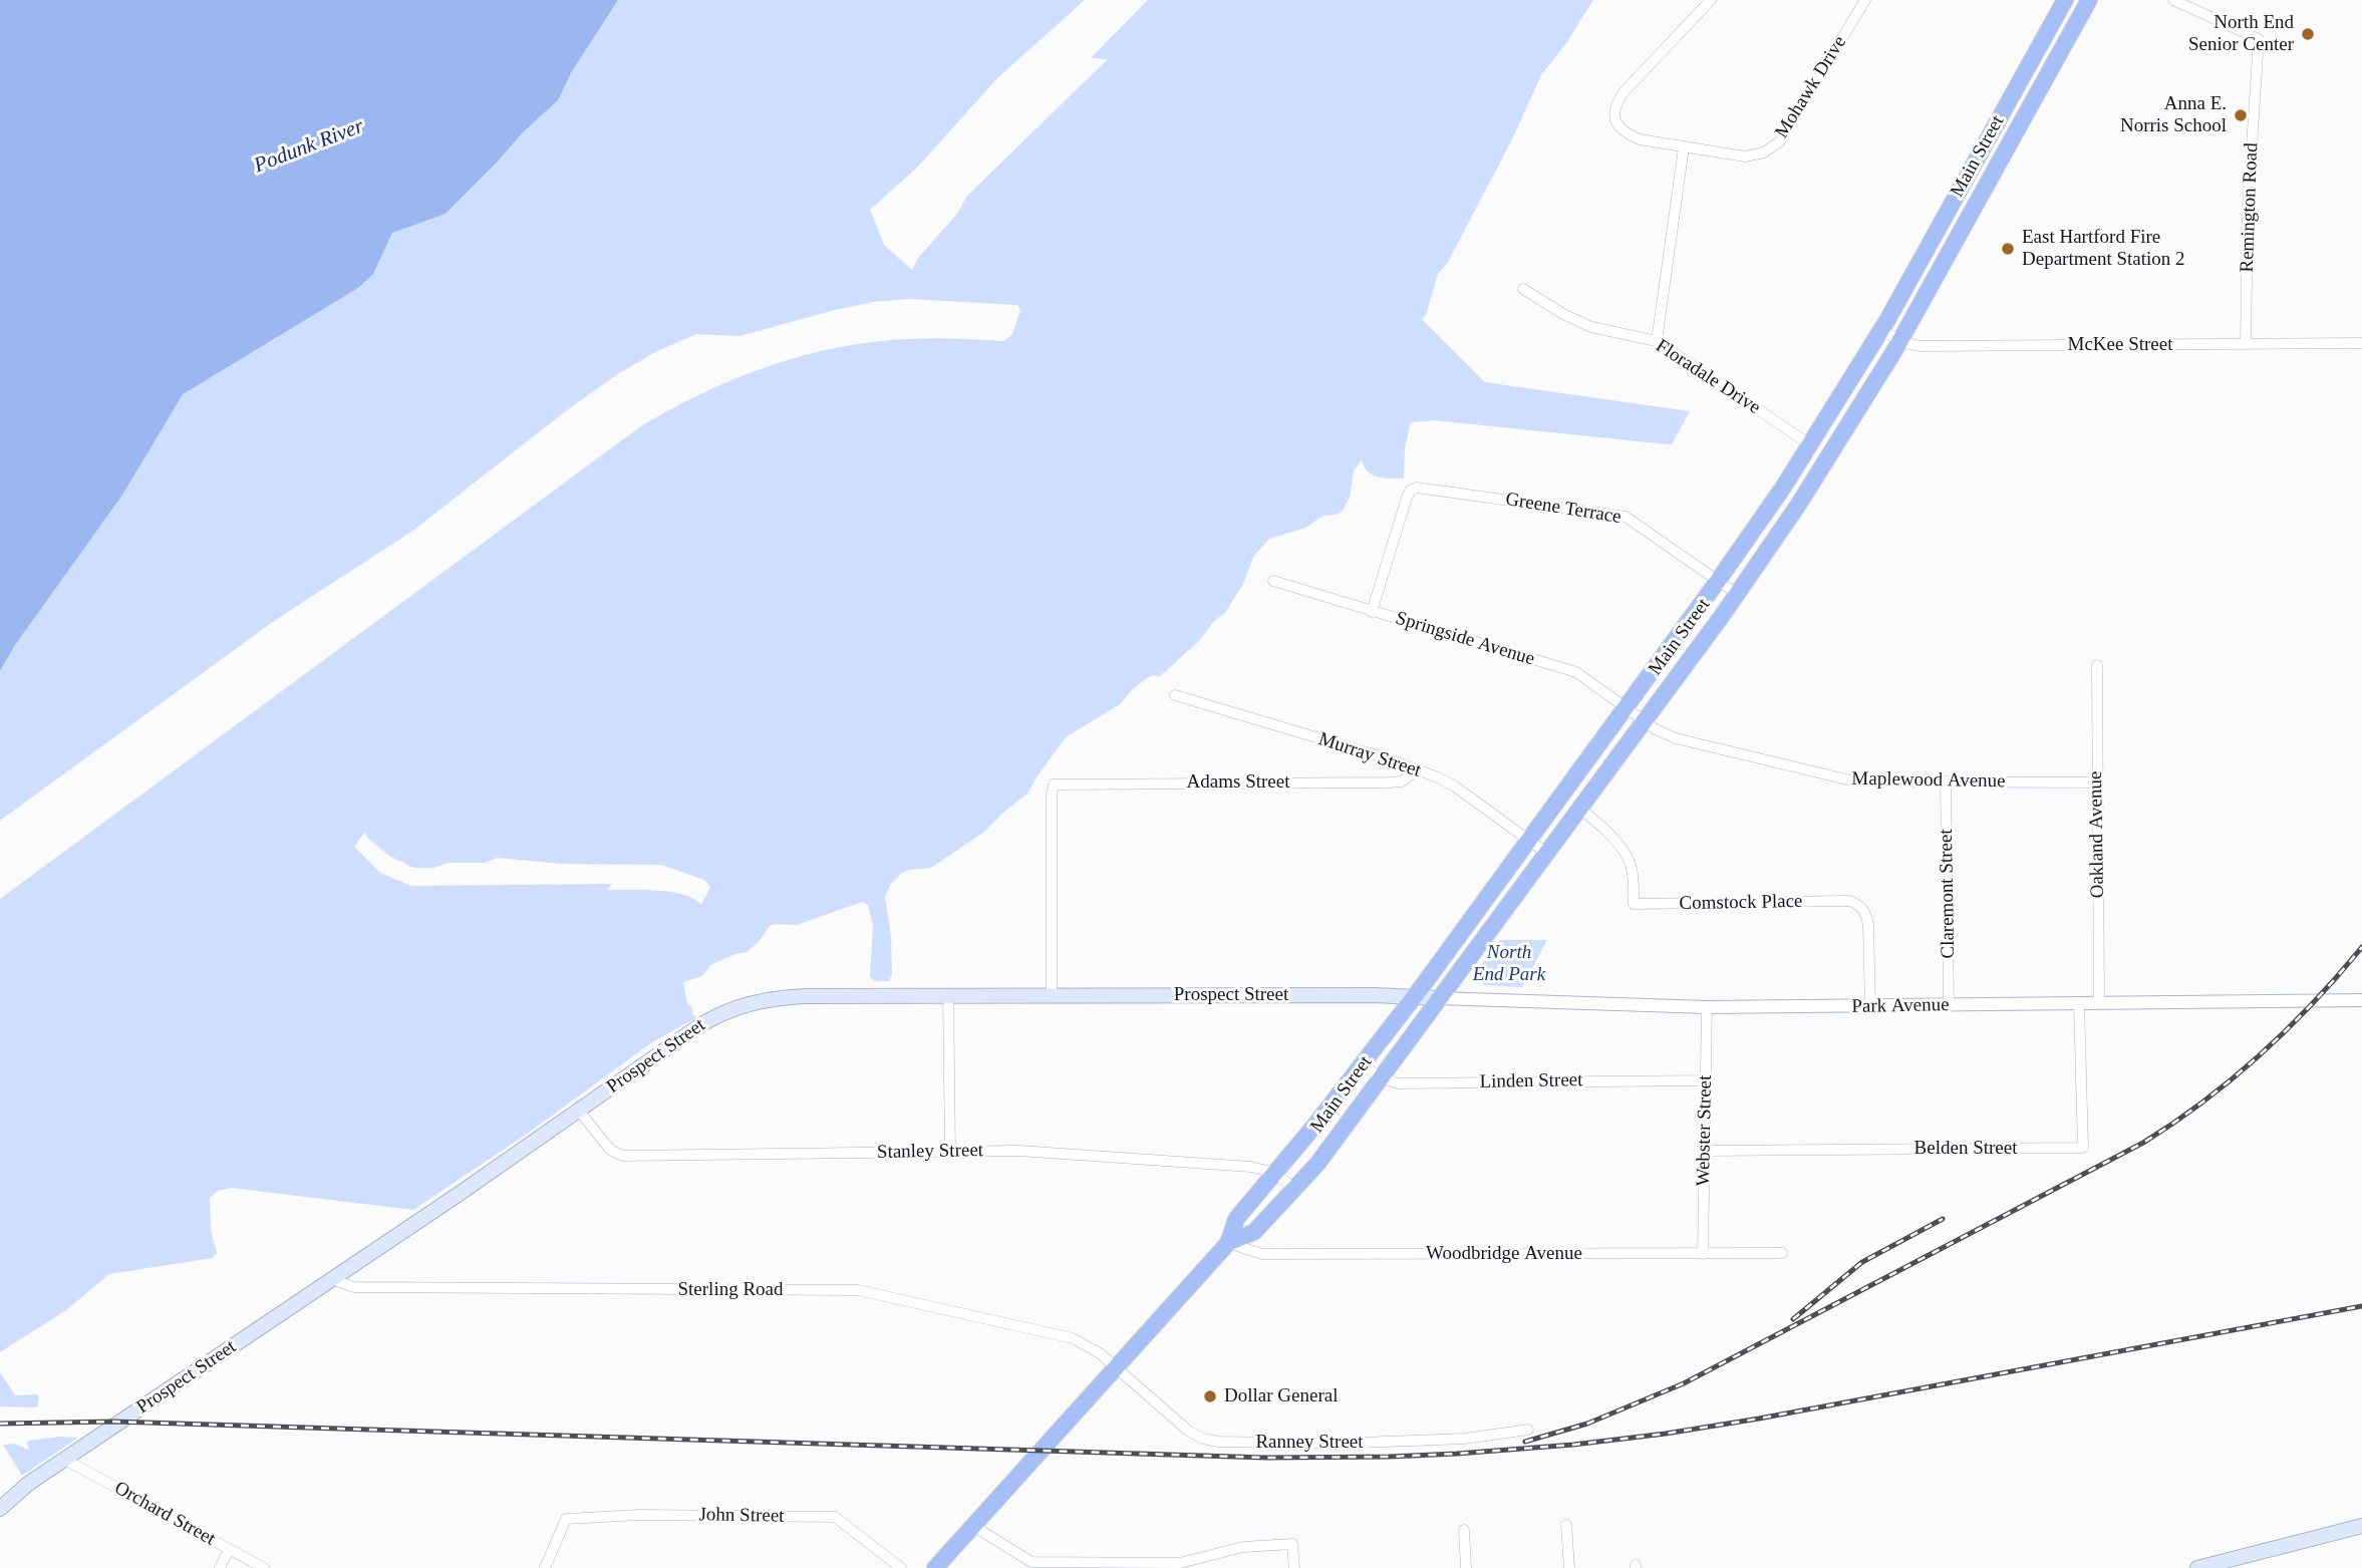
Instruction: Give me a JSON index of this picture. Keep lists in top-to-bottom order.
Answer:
{
  "streets": {
    "highway": ["Main Street"],
    "main road": ["Prospect Street"],
    "street": [
      "Mohawk Drive",
      "Remington Road",
      "McKee Street",
      "Floradale Drive",
      "Greene Terrace",
      "Springside Avenue",
      "Murray Street",
      "Maplewood Avenue",
      "Adams Street",
      "Oakland Avenue",
      "Claremont Street",
      "Comstock Place",
      "Park Avenue",
      "Linden Street",
      "Webster Street",
      "Belden Street",
      "Stanley Street",
      "Woodbridge Avenue",
      "Sterling Road",
      "Ranney Street",
      "Orchard Street",
      "John Street"
    ]
  },
  "crossings": [
    ["Main Street", "McKee Street"],
    ["Main Street", "Floradale Drive"],
    ["Main Street", "Greene Terrace"],
    ["Main Street", "Springside Avenue"],
    ["Main Street", "Murray Street"],
    ["Main Street", "Maplewood Avenue"],
    ["Main Street", "Comstock Place"],
    ["Main Street", "Prospect Street"],
    ["Main Street", "Park Avenue"],
    ["Main Street", "Linden Street"],
    ["Main Street", "Stanley Street"],
    ["Main Street", "Woodbridge Avenue"],
    ["Main Street", "Sterling Road"],
    ["Main Street", "Ranney Street"],
    ["Remington Road", "McKee Street"],
    ["Greene Terrace", "Springside Avenue"],
    ["Springside Avenue", "Maplewood Avenue"],
    ["Murray Street", "Adams Street"],
    ["Maplewood Avenue", "Oakland Avenue"],
    ["Maplewood Avenue", "Claremont Street"],
    ["Adams Street", "Prospect Street"],
    ["Oakland Avenue", "Park Avenue"],
    ["Claremont Street", "Park Avenue"],
    ["Comstock Place", "Park Avenue"],
    ["Prospect Street", "Park Avenue"],
    ["Prospect Street", "Stanley Street"],
    ["Prospect Street", "Sterling Road"],
    ["Prospect Street", "Orchard Street"],
    ["Park Avenue", "Webster Street"],
    ["Park Avenue", "Belden Street"],
    ["Linden Street", "Webster Street"],
    ["Webster Street", "Belden Street"],
    ["Webster Street", "Woodbridge Avenue"],
    ["Sterling Road", "Ranney Street"]
  ],
  "water": ["Podunk River"],
  "parks": ["North End Park"],
  "places": [
    "North End Senior Center",
    "Anna E. Norris School",
    "East Hartford Fire Department Station 2",
    "Dollar General"
  ]
}
